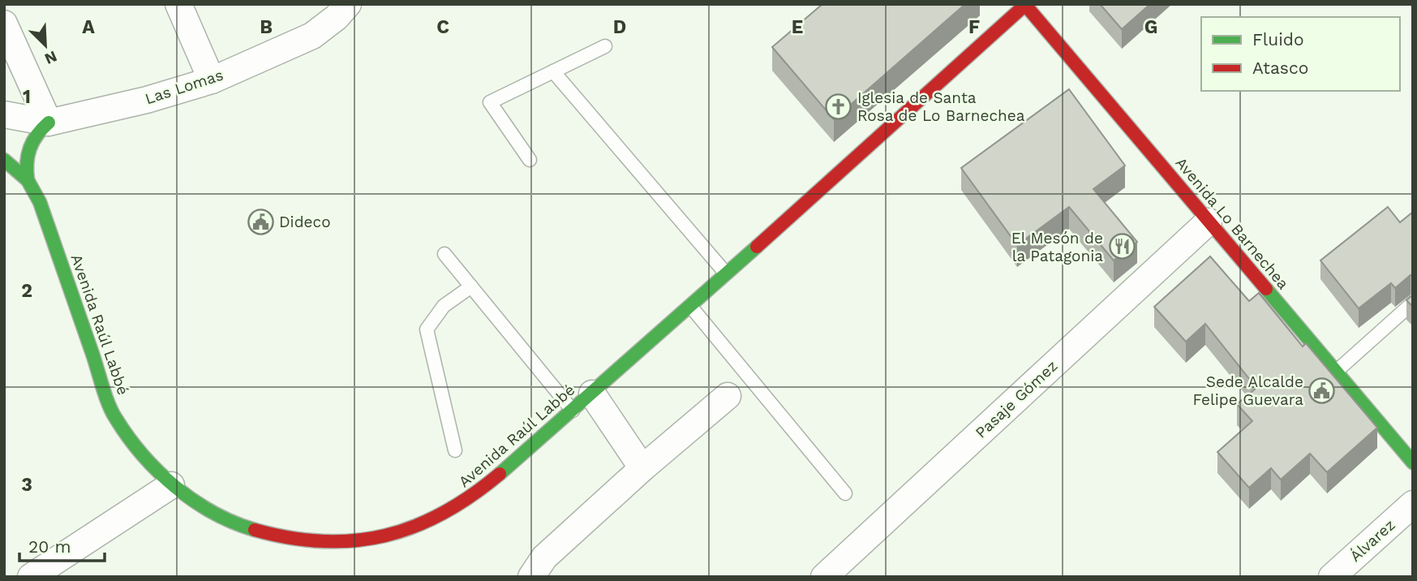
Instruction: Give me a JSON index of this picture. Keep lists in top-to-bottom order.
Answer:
{
  "streets": {
    "street": [
      "Las Lomas",
      "Avenida Lo Barnechea",
      "Avenida Raúl Labbé",
      "Pasaje Gómez",
      "Álvarez"
    ]
  },
  "crossings": [
    ["Avenida Lo Barnechea", "Avenida Raúl Labbé"],
    ["Avenida Lo Barnechea", "Pasaje Gómez"]
  ],
  "places": {
    "church": ["Iglesia de Santa Rosa de Lo Barnechea"],
    "public building": ["Dideco", "Sede Alcalde Felipe Guevara"],
    "restaurant": ["El Mesón de la Patagonia"]
  },
  "legend": ["Fluido", "Atasco"],
  "scale_bar": "20 m",
  "north": "bottom right",
  "grid": {
    "columns": [
      "A",
      "B",
      "C",
      "D",
      "E",
      "F",
      "G"
    ],
    "rows": ["1", "2", "3"]
  }
}
